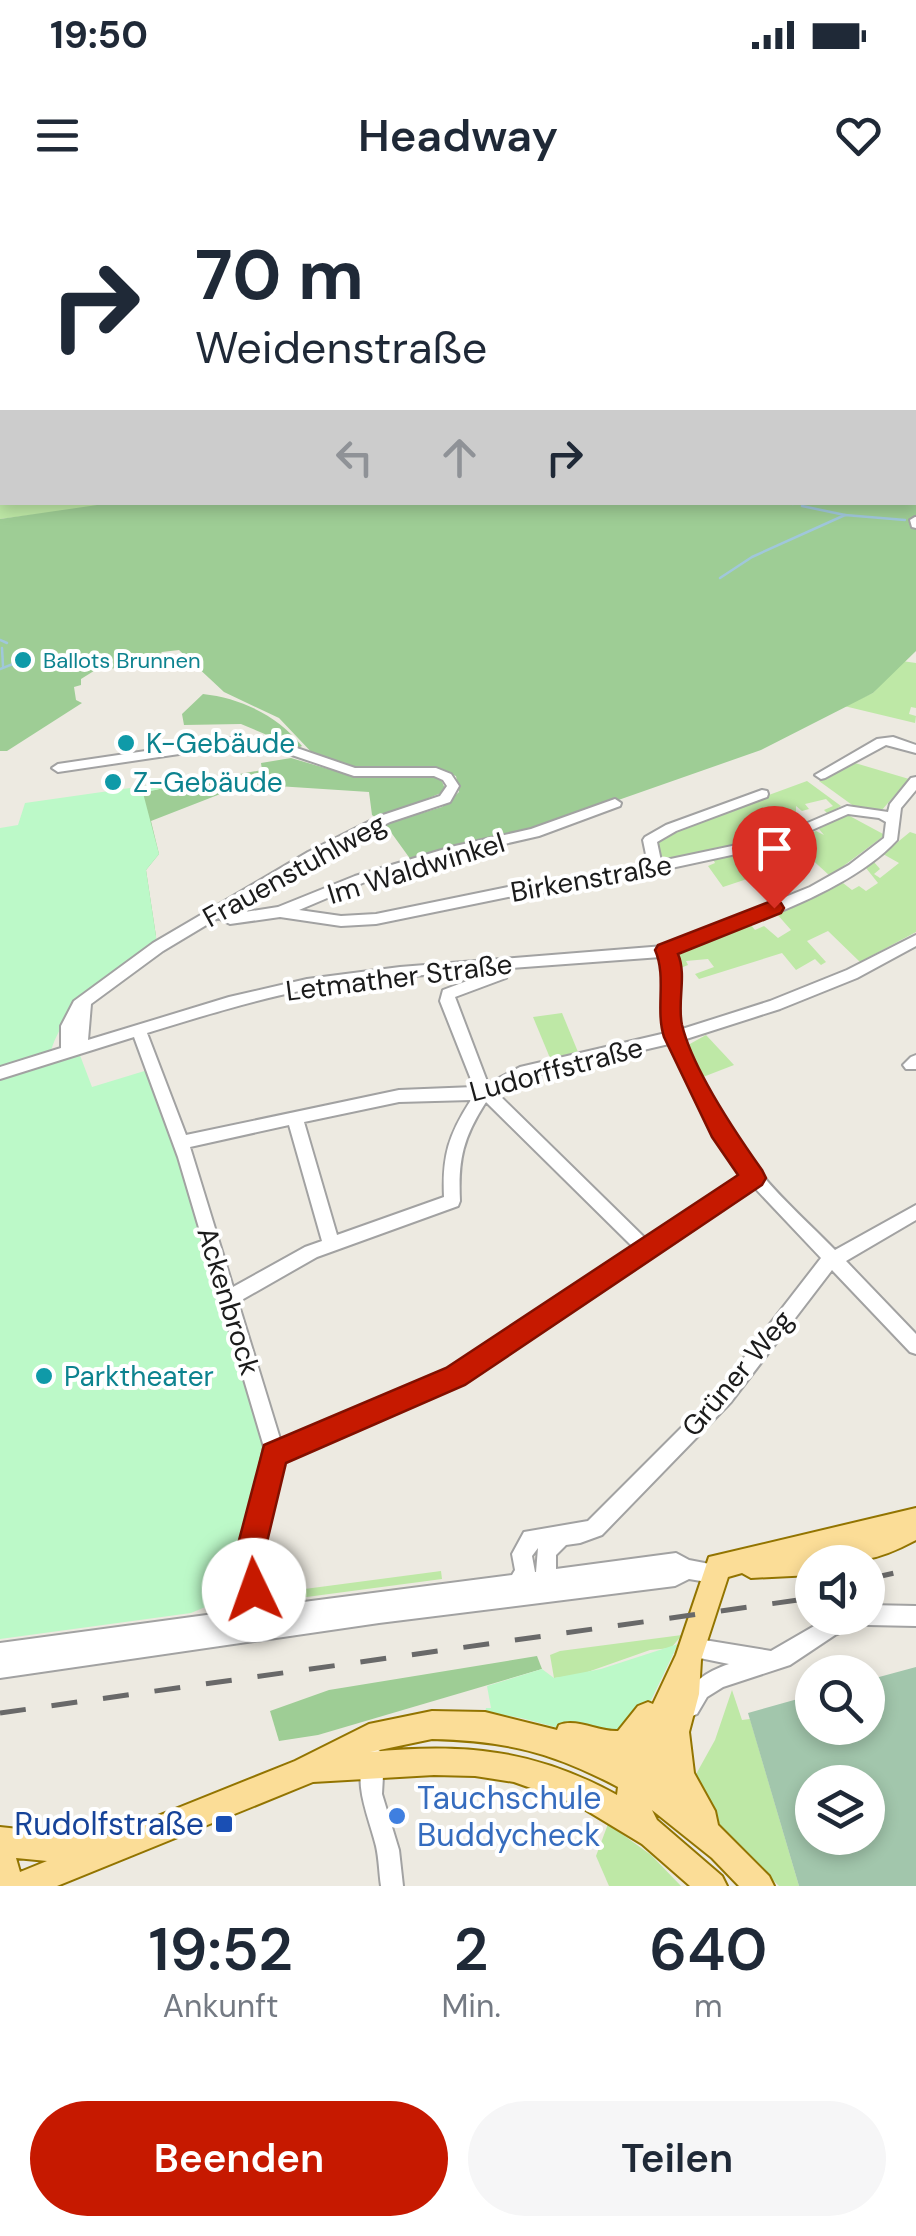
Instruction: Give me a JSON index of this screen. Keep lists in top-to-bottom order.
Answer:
{
  "streets": {
    "street": [
      "Im Waldwinkel",
      "Frauenstuhlweg",
      "Birkenstraße",
      "Letmather Straße",
      "Ludorffstraße",
      "Ackenbrock",
      "Grüner Weg"
    ]
  },
  "crossings": [
    ["Im Waldwinkel", "Frauenstuhlweg"],
    ["Im Waldwinkel", "Birkenstraße"],
    ["Frauenstuhlweg", "Letmather Straße"],
    ["Birkenstraße", "Letmather Straße"],
    ["Letmather Straße", "Ackenbrock"],
    ["Ludorffstraße", "Ackenbrock"]
  ],
  "places": {
    "other": [
      "Ballots Brunnen",
      "K-Gebäude",
      "Z-Gebäude",
      "Parktheater",
      "Tauchschule Buddycheck"
    ],
    "transit": ["Rudolfstraße"]
  },
  "page": {
    "status": "19:50",
    "header": "Headway",
    "turn": ["70 m", "Weidenstraße"],
    "eta": [
      "19:52",
      "Ankunft",
      "2",
      "Min.",
      "640",
      "m"
    ],
    "buttons": ["Beenden", "Teilen"]
  }
}
